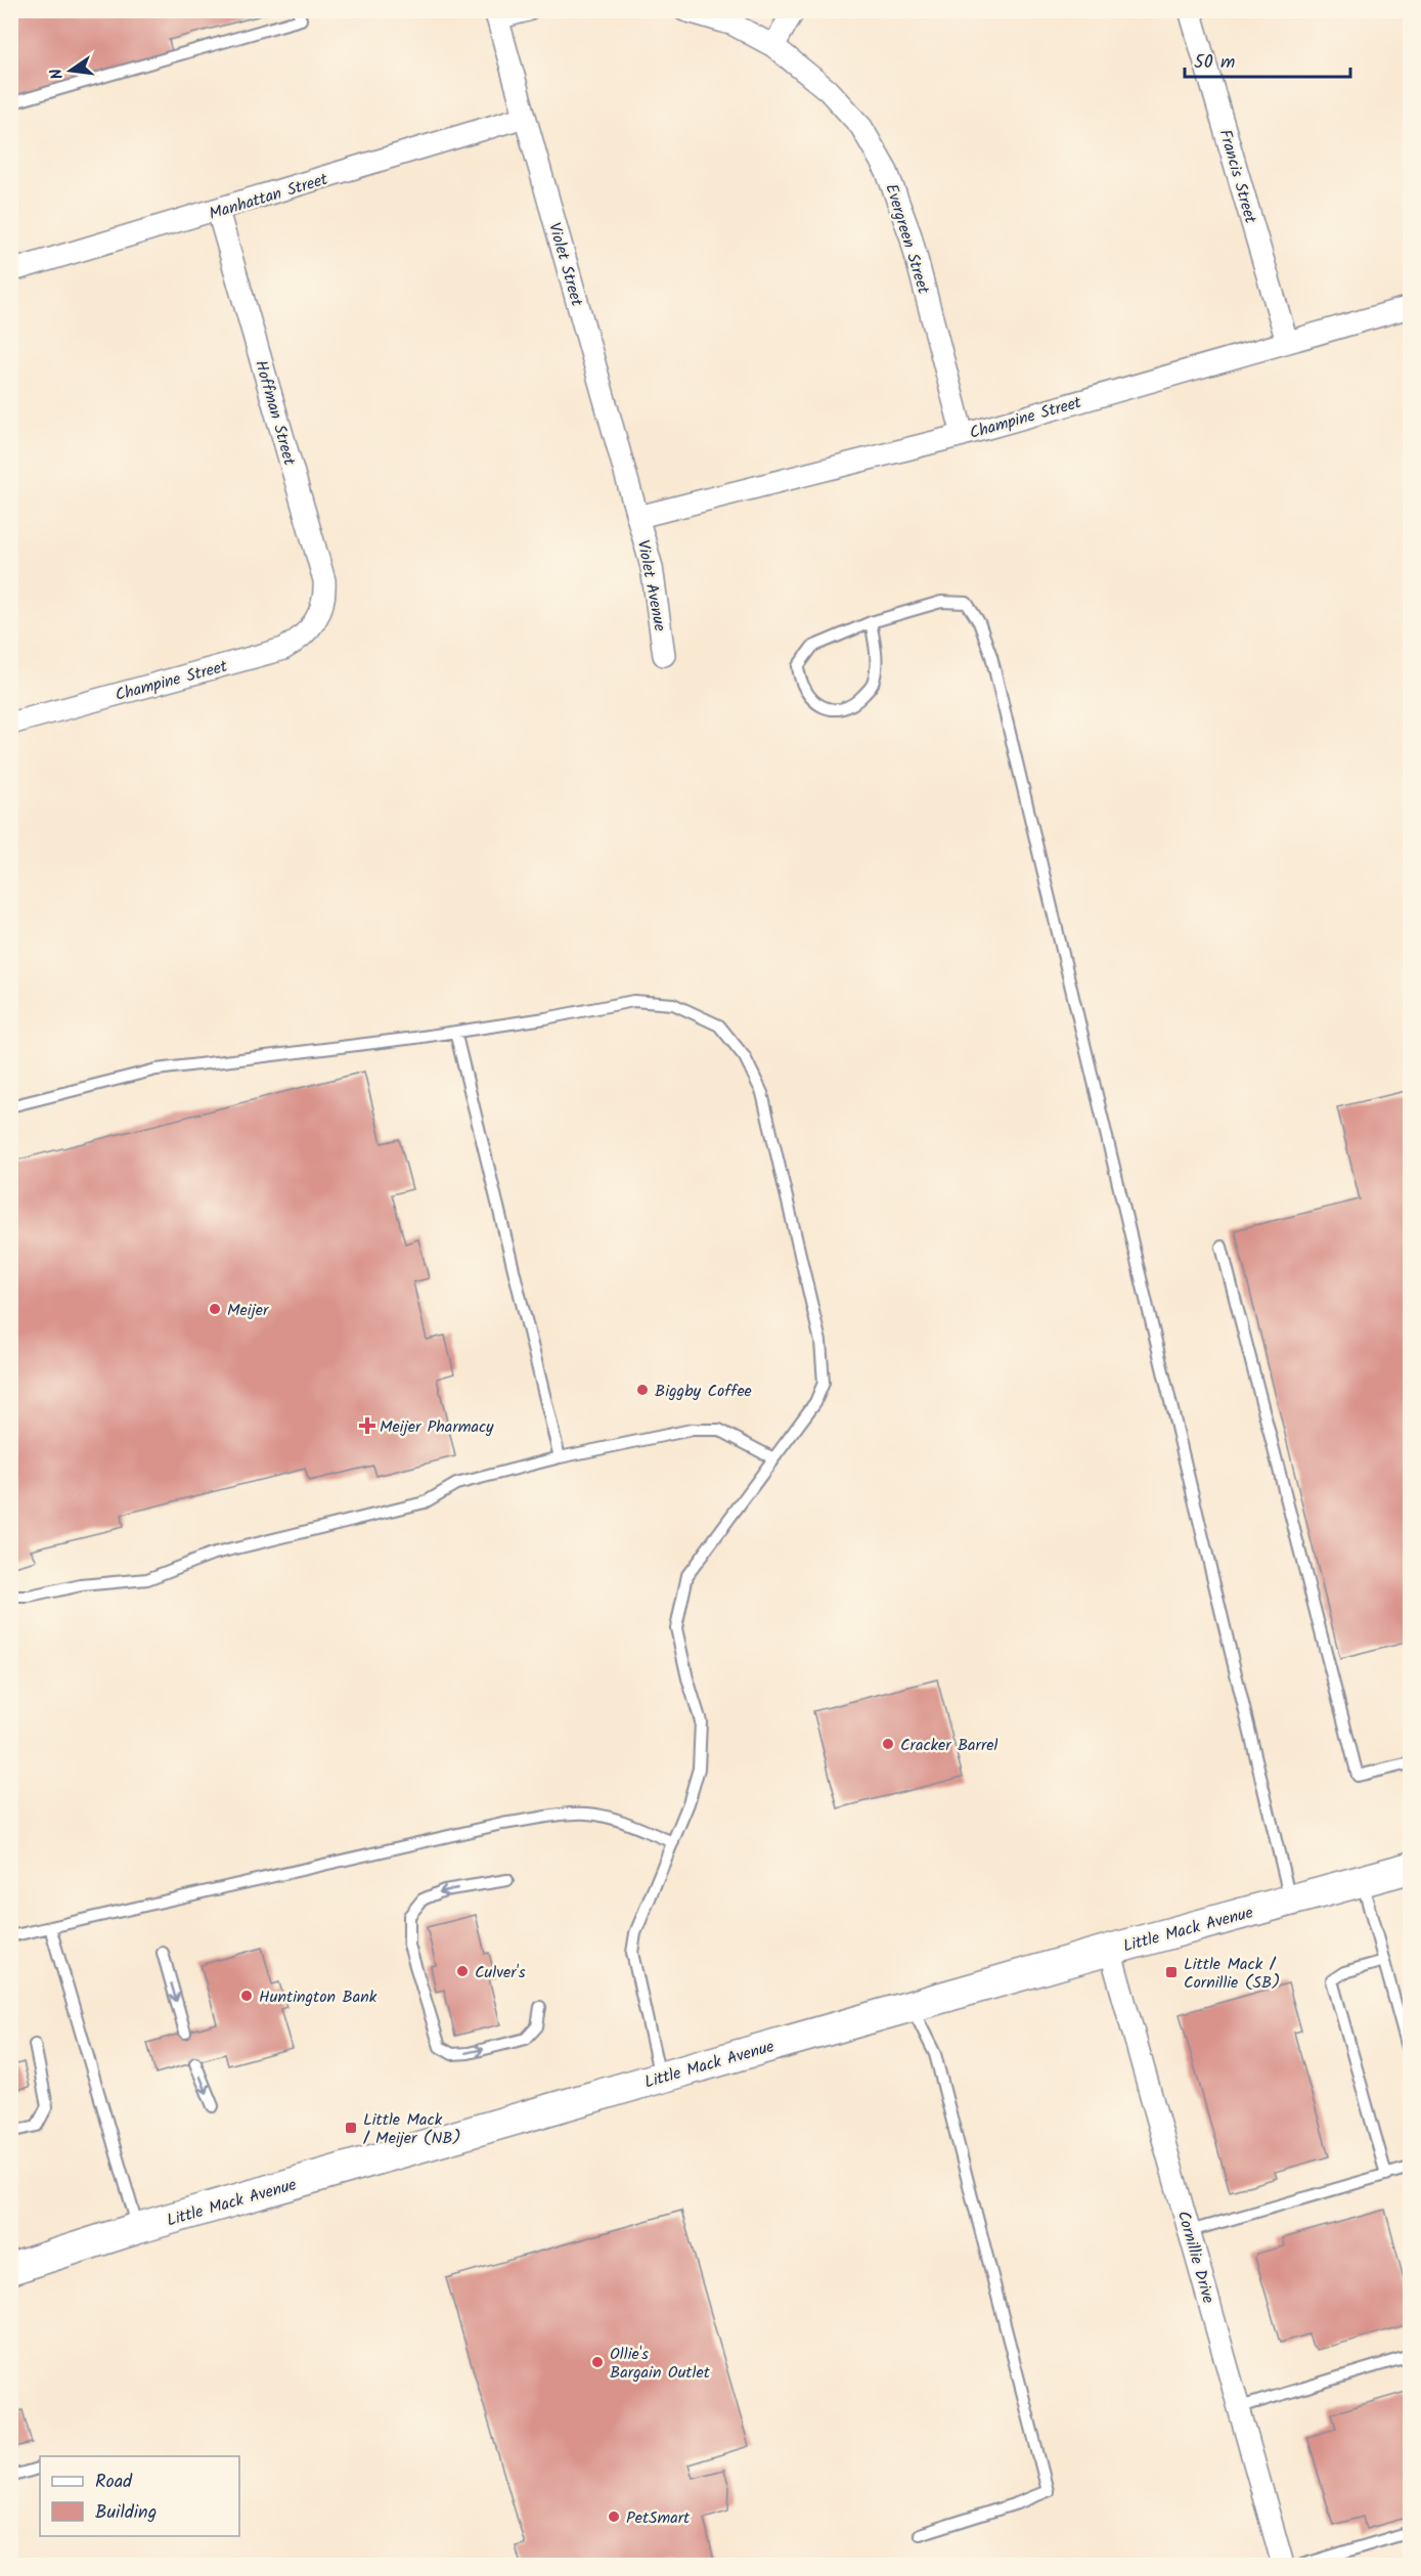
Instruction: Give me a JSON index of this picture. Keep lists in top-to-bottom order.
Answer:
{
  "streets": {
    "main road": ["Little Mack Avenue"],
    "street": [
      "Francis Street",
      "Manhattan Street",
      "Evergreen Street",
      "Violet Street",
      "Hoffman Street",
      "Champine Street",
      "Violet Avenue",
      "Cornillie Drive"
    ]
  },
  "crossings": [
    ["Francis Street", "Champine Street"],
    ["Manhattan Street", "Violet Street"],
    ["Manhattan Street", "Hoffman Street"],
    ["Evergreen Street", "Champine Street"],
    ["Violet Street", "Champine Street"],
    ["Violet Street", "Violet Avenue"],
    ["Hoffman Street", "Champine Street"],
    ["Champine Street", "Violet Avenue"],
    ["Little Mack Avenue", "Cornillie Drive"]
  ],
  "places": {
    "other": [
      "Meijer",
      "Biggby Coffee",
      "Cracker Barrel",
      "Culver's",
      "Huntington Bank",
      "Ollie's Bargain Outlet",
      "PetSmart"
    ],
    "health": ["Meijer Pharmacy"],
    "transit": ["Little Mack / Cornillie (SB)", "Little Mack / Meijer (NB)"]
  },
  "legend": ["Road", "Building"],
  "scale_bar": "50 m",
  "north": "left"
}
